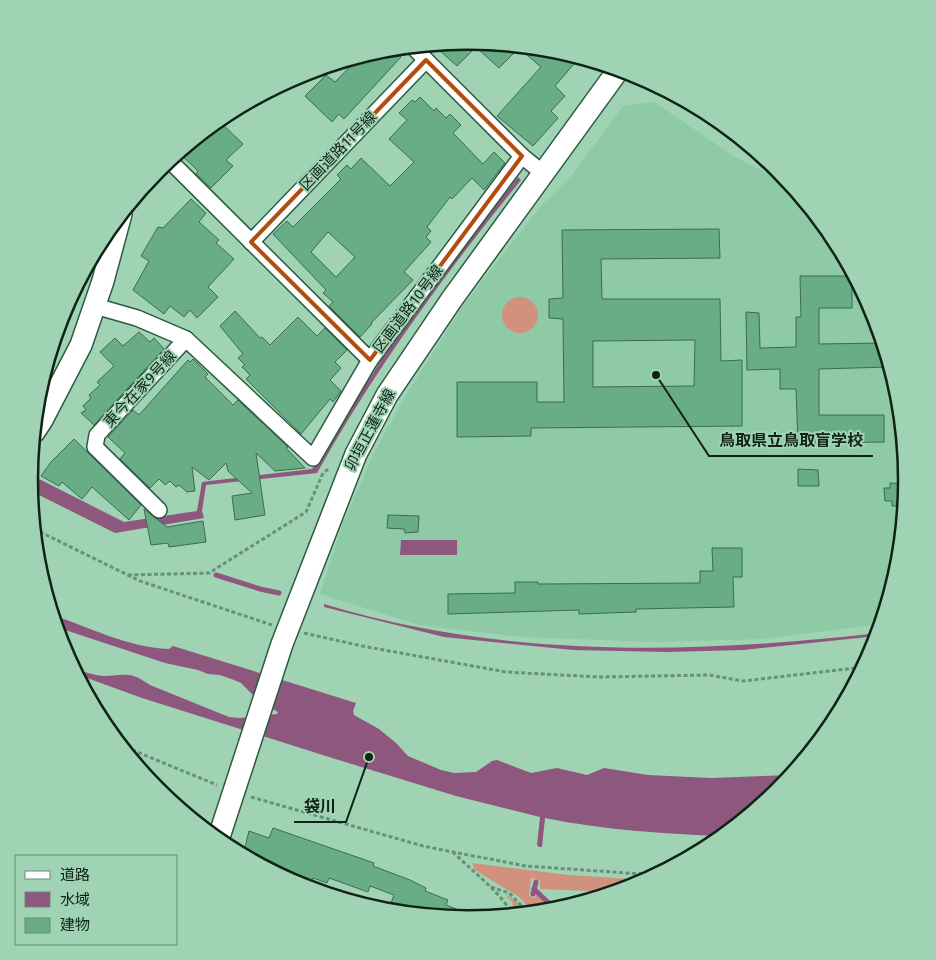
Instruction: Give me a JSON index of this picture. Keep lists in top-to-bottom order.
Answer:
{
  "streets": {
    "main road": ["卯垣正蓮寺線"],
    "street": ["区画道路11号線", "区画道路10号線", "東今在家9号線"]
  },
  "crossings": [
    ["区画道路11号線", "区画道路10号線"]
  ],
  "places": ["鳥取県立鳥取盲学校", "袋川"],
  "legend": ["道路", "水域", "建物"]
}
